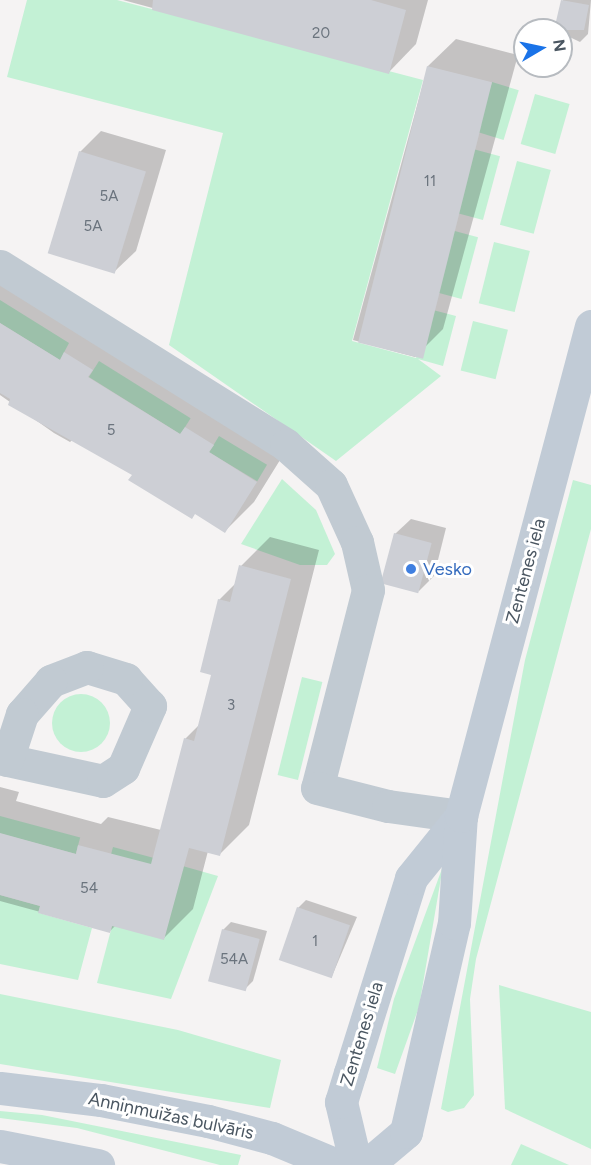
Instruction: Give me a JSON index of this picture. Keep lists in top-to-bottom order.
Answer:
{
  "streets": {
    "street": ["Zentenes iela", "Anniņmuižas bulvāris"]
  },
  "places": ["Vesko"],
  "house_numbers": [
    "20",
    "11",
    "5A",
    "5A",
    "5",
    "3",
    "54",
    "1",
    "54A"
  ],
  "north": "right"
}
